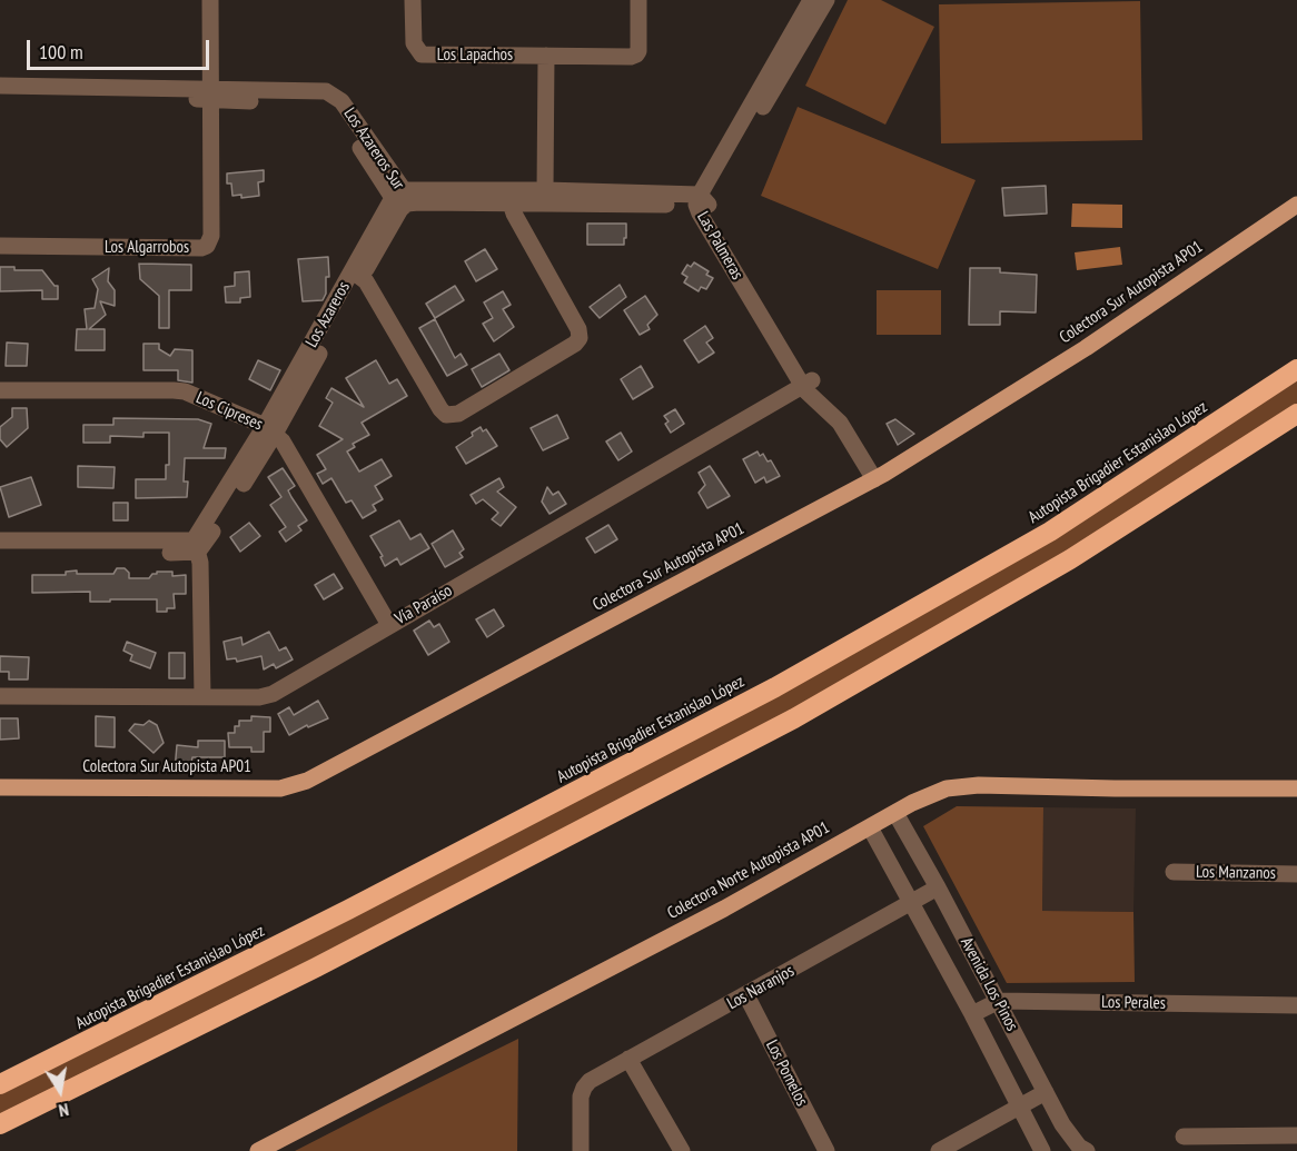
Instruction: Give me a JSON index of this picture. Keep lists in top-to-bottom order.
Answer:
{
  "streets": {
    "highway": ["Autopista Brigadier Estanislao López"],
    "main road": ["Colectora Sur Autopista AP01", "Colectora Norte Autopista AP01"],
    "street": [
      "Los Lapachos",
      "Los Azareros Sur",
      "Las Palmeras",
      "Los Algarrobos",
      "Los Azareros",
      "Los Cipreses",
      "Vía Paraíso",
      "Los Manzanos",
      "Avenida Los Pinos",
      "Los Naranjos",
      "Los Perales",
      "Los Pomelos"
    ]
  },
  "crossings": [
    ["Los Azareros Sur", "Los Algarrobos"],
    ["Los Azareros Sur", "Los Azareros"],
    ["Las Palmeras", "Colectora Sur Autopista AP01"],
    ["Las Palmeras", "Vía Paraíso"],
    ["Los Azareros", "Los Cipreses"],
    ["Los Cipreses", "Vía Paraíso"],
    ["Colectora Norte Autopista AP01", "Avenida Los Pinos"],
    ["Avenida Los Pinos", "Los Naranjos"],
    ["Avenida Los Pinos", "Los Perales"],
    ["Los Naranjos", "Los Pomelos"]
  ],
  "scale_bar": "100 m",
  "north": "bottom"
}
